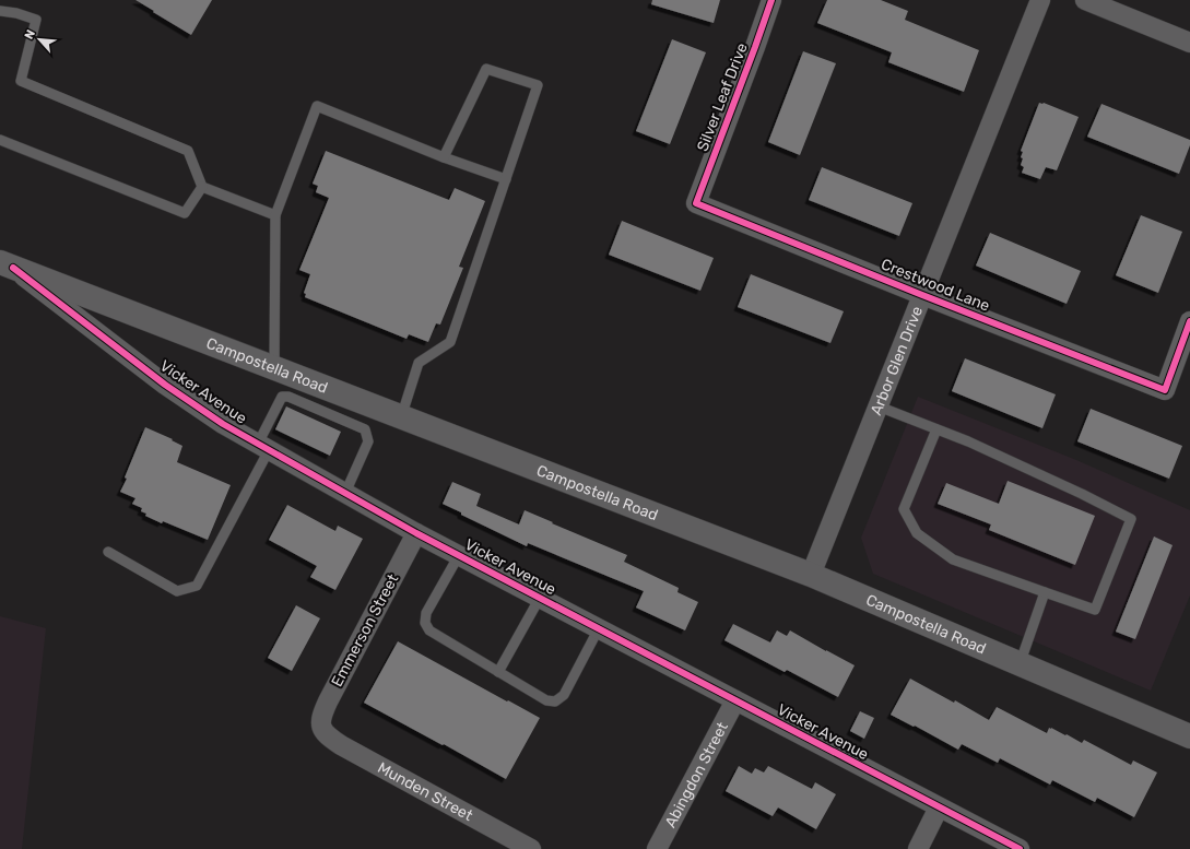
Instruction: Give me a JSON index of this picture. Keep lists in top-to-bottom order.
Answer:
{
  "streets": {
    "main road": ["Campostella Road"],
    "street": [
      "Silver Leaf Drive",
      "Crestwood Lane",
      "Arbor Glen Drive",
      "Vicker Avenue",
      "Emmerson Street",
      "Abingdon Street",
      "Munden Street"
    ]
  },
  "crossings": [
    ["Silver Leaf Drive", "Crestwood Lane"],
    ["Crestwood Lane", "Arbor Glen Drive"],
    ["Arbor Glen Drive", "Campostella Road"],
    ["Campostella Road", "Vicker Avenue"],
    ["Vicker Avenue", "Emmerson Street"],
    ["Vicker Avenue", "Abingdon Street"],
    ["Emmerson Street", "Munden Street"]
  ],
  "north": "top left"
}
